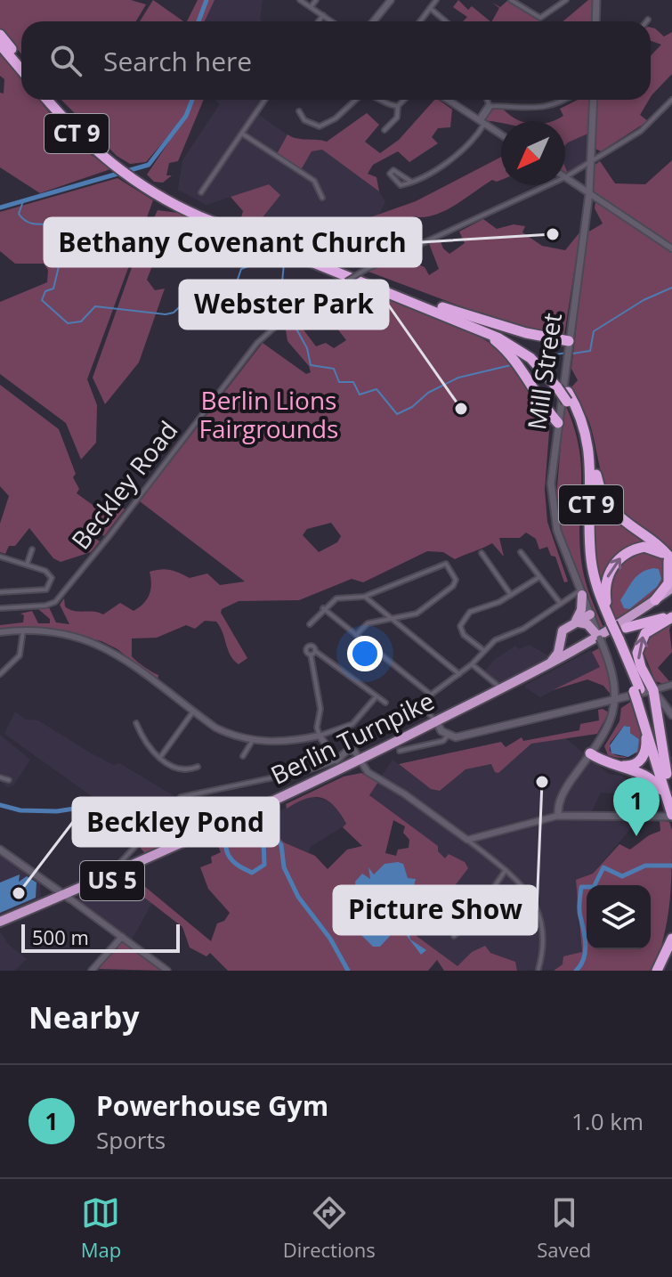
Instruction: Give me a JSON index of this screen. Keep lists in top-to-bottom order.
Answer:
{
  "streets": {
    "highway": ["CT 9", "Berlin Turnpike", "US 5"],
    "main road": ["Mill Street"],
    "street": ["Beckley Road"]
  },
  "crossings": [
    ["CT 9", "Mill Street"],
    ["Mill Street", "Beckley Road"]
  ],
  "parks": ["Berlin Lions Fairgrounds"],
  "places": [
    "Bethany Covenant Church",
    "Webster Park",
    "Picture Show",
    "Beckley Pond"
  ],
  "scale_bar": "500 m",
  "north": "bottom left",
  "page": {
    "search": "Search here",
    "pins": "1",
    "scale": "500 m",
    "heading": "Nearby",
    "list": [
      {
        "mark": "1",
        "name": "Powerhouse Gym",
        "note": "Sports",
        "value": "1.0 km"
      }
    ],
    "nav": ["Map", "Directions", "Saved"]
  }
}
